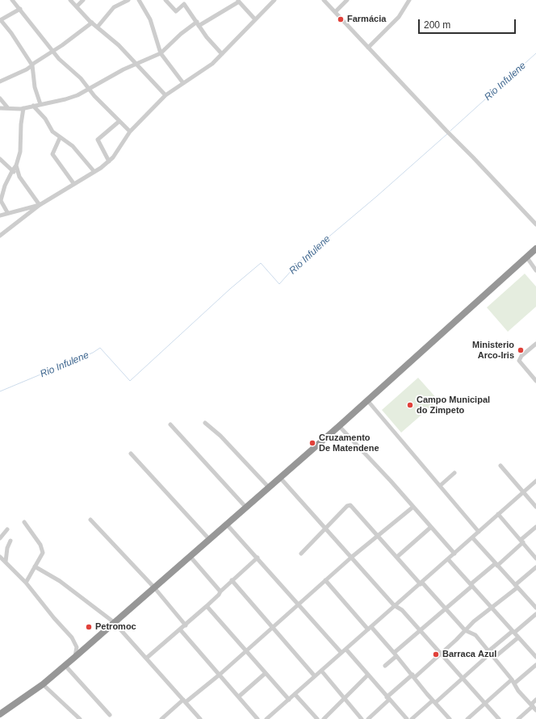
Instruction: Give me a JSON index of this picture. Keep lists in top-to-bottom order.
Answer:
{
  "water": ["Rio Infulene"],
  "places": [
    "Farmácia",
    "Ministerio Arco-Iris",
    "Campo Municipal do Zimpeto",
    "Cruzamento De Matendene",
    "Petromoc",
    "Barraca Azul"
  ],
  "scale_bar": "200 m"
}
